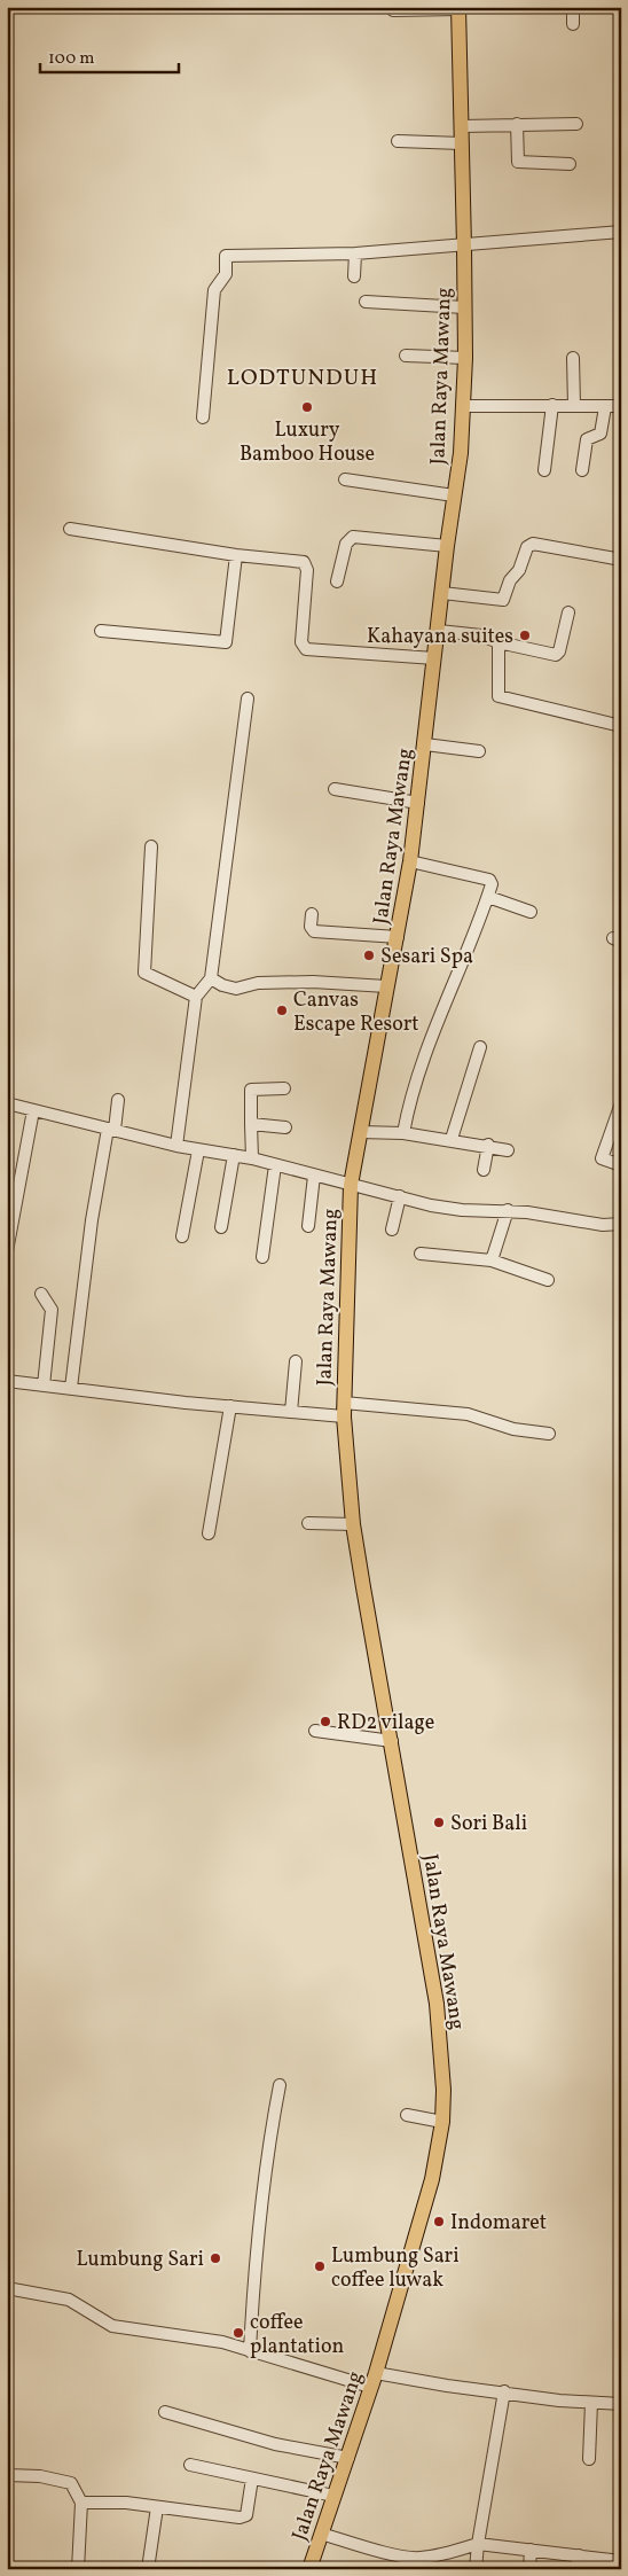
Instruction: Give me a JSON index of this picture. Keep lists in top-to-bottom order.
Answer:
{
  "streets": {
    "main road": ["Jalan Raya Mawang"]
  },
  "districts": ["LODTUNDUH"],
  "places": [
    "Luxury Bamboo House",
    "Kahayana suites",
    "Sesari Spa",
    "Canvas Escape Resort",
    "RD2 vilage",
    "Sori Bali",
    "Indomaret",
    "Lumbung Sari",
    "Lumbung Sari coffee luwak",
    "coffee plantation"
  ],
  "scale_bar": "100 m"
}
